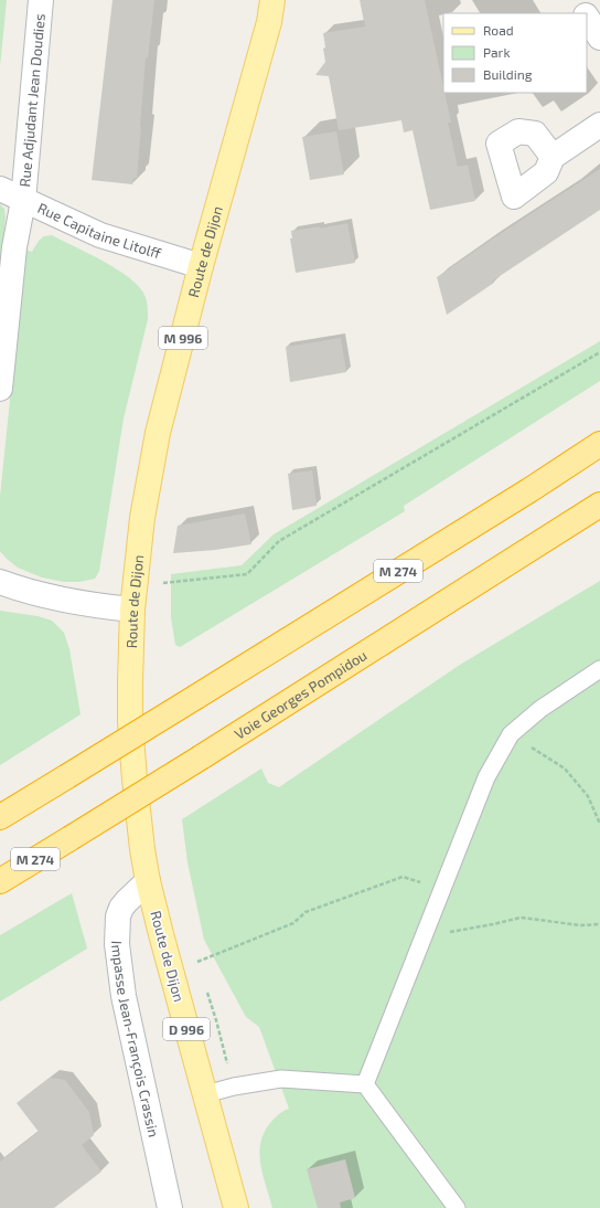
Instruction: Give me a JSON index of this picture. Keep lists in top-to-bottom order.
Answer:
{
  "streets": {
    "highway": ["M 274", "Voie Georges Pompidou"],
    "main road": ["Route de Dijon", "M 996", "D 996"],
    "street": ["Rue Adjudant Jean Doudies", "Rue Capitaine Litolff", "Impasse Jean-François Crassin"]
  },
  "crossings": [
    ["Rue Adjudant Jean Doudies", "Rue Capitaine Litolff"],
    ["Rue Capitaine Litolff", "Route de Dijon"],
    ["Route de Dijon", "Impasse Jean-François Crassin"]
  ],
  "legend": ["Road", "Park", "Building"]
}
